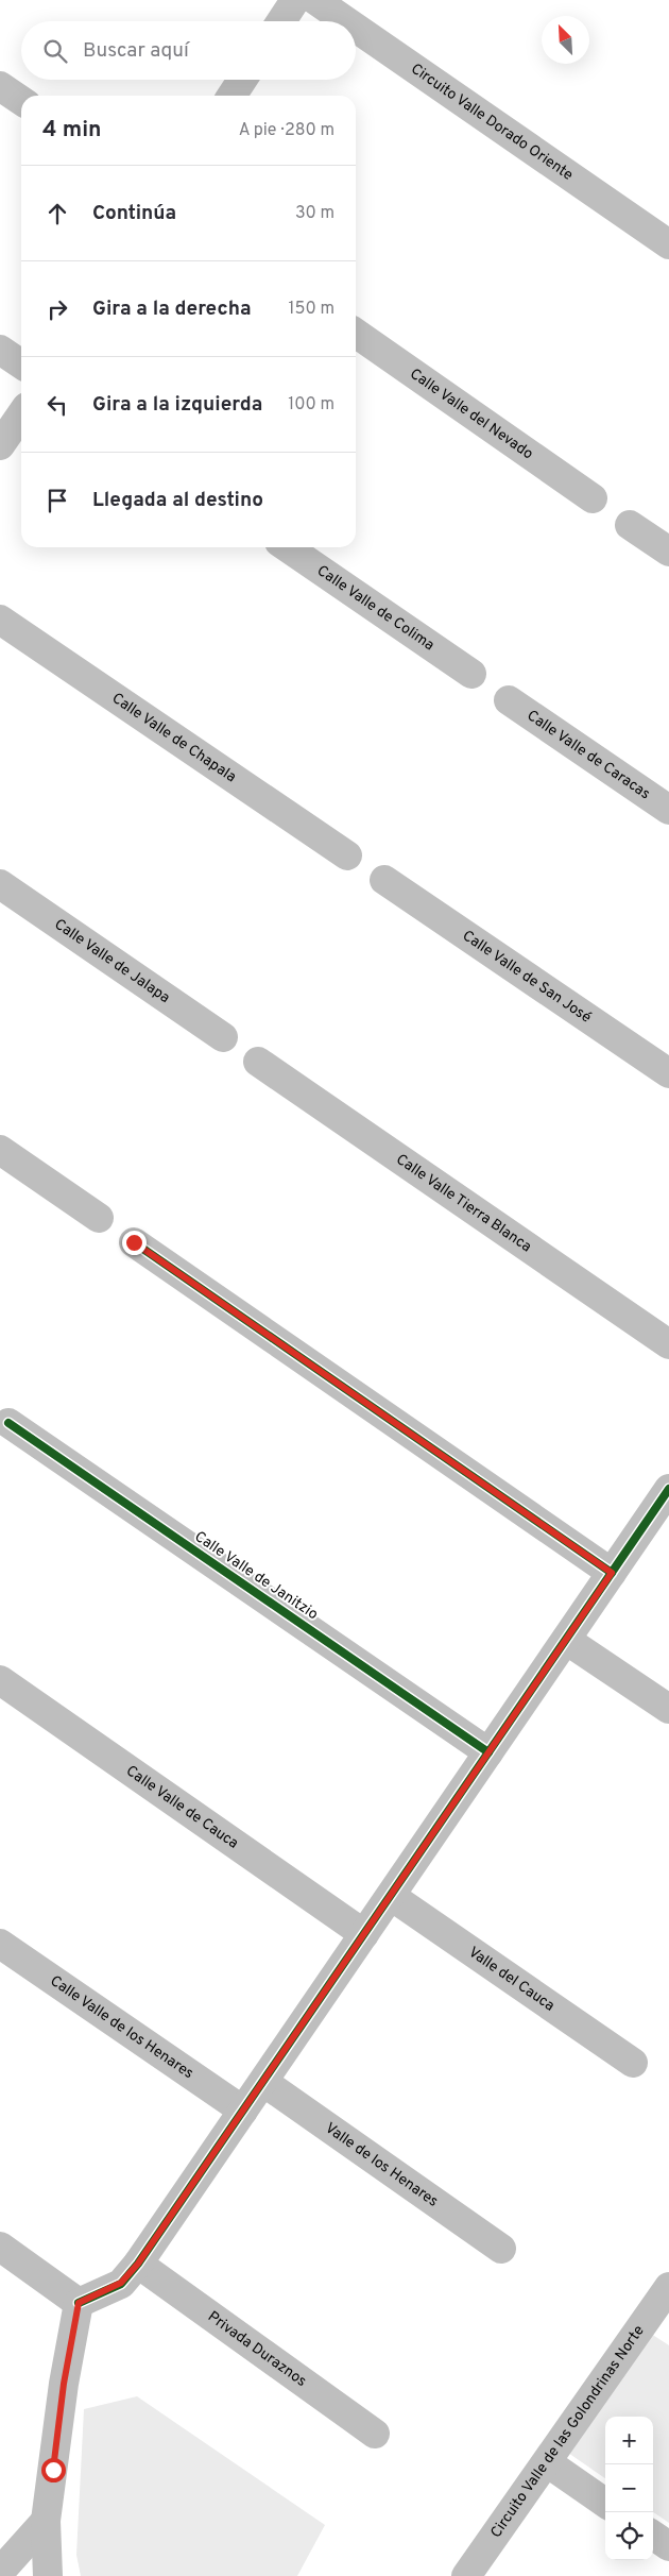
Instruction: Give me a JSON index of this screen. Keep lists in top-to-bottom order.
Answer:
{
  "streets": {
    "street": [
      "Circuito Valle Dorado Oriente",
      "Calle Valle del Nevado",
      "Calle Valle de Colima",
      "Calle Valle de Chapala",
      "Calle Valle de Caracas",
      "Calle Valle de Jalapa",
      "Calle Valle de San José",
      "Calle Valle Tierra Blanca",
      "Calle Valle de Janitzio",
      "Calle Valle de Cauca",
      "Valle del Cauca",
      "Calle Valle de los Henares",
      "Valle de los Henares",
      "Privada Duraznos",
      "Circuito Valle de las Golondrinas Norte"
    ]
  },
  "north": "top left",
  "page": {
    "search": "Buscar aquí",
    "heading": ["4 min", "A pie · 280 m"],
    "list": [
      ["Continúa", "30 m"],
      ["Gira a la derecha", "150 m"],
      ["Gira a la izquierda", "100 m"],
      "Llegada al destino"
    ],
    "map_buttons": ["+", "−"]
  }
}
